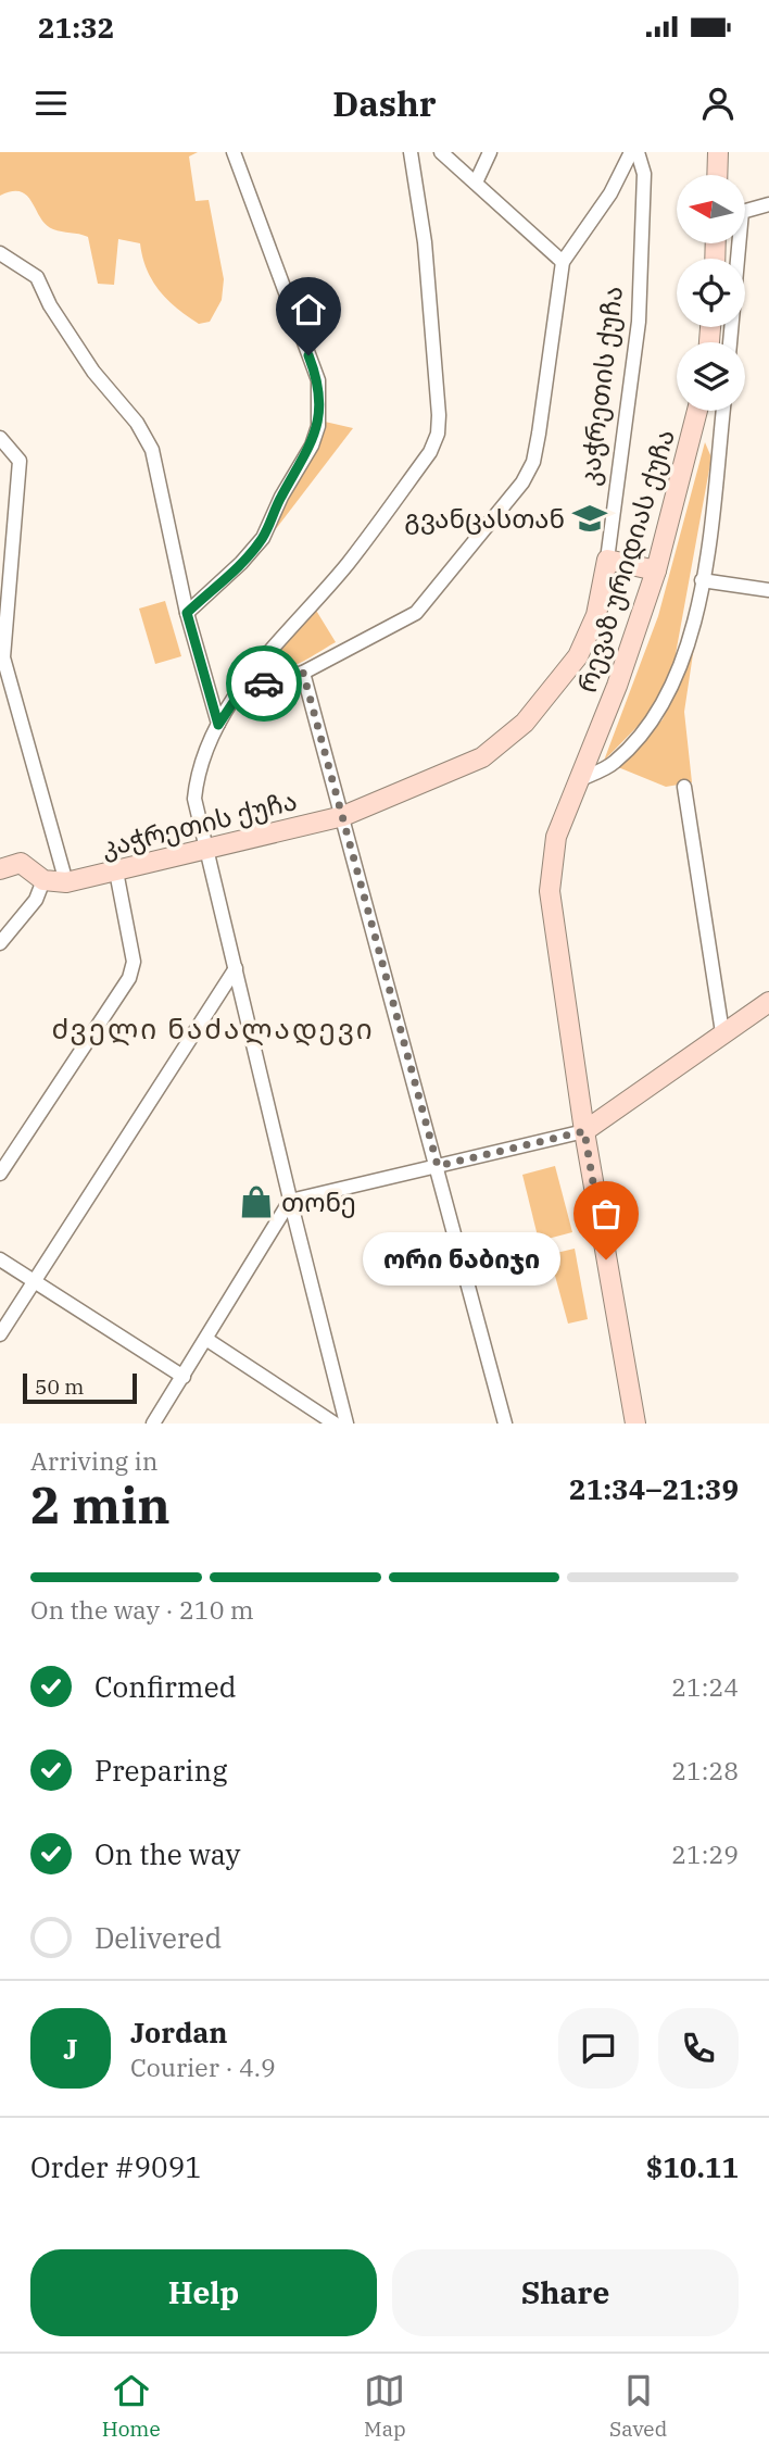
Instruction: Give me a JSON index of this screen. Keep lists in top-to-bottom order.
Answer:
{
  "streets": {
    "street": ["კაჭრეთის ქუჩა", "რევაზ ურიდიას ქუჩა"]
  },
  "districts": ["ძველი ნაძალადევი"],
  "places": {
    "school or university": ["გვანცასთან"],
    "shop": ["თონე"],
    "other": ["ორი ნაბიჯი"]
  },
  "scale_bar": "50 m",
  "north": "left",
  "page": {
    "status": "21:32",
    "header": "Dashr",
    "bubble": "ორი ნაბიჯი",
    "scale": "50 m",
    "heading": ["2 min", "Arriving in", "21:34–21:39"],
    "panel": [
      "Jordan",
      "Courier · 4.9",
      "Order #9091",
      "$10.11"
    ],
    "bar": "On the way · 210 m",
    "list": [
      ["Confirmed", "21:24"],
      ["Preparing", "21:28"],
      ["On the way", "21:29"],
      "Delivered"
    ],
    "round": "J",
    "buttons": ["Help", "Share"],
    "tabs": ["Home", "Map", "Saved"]
  }
}
